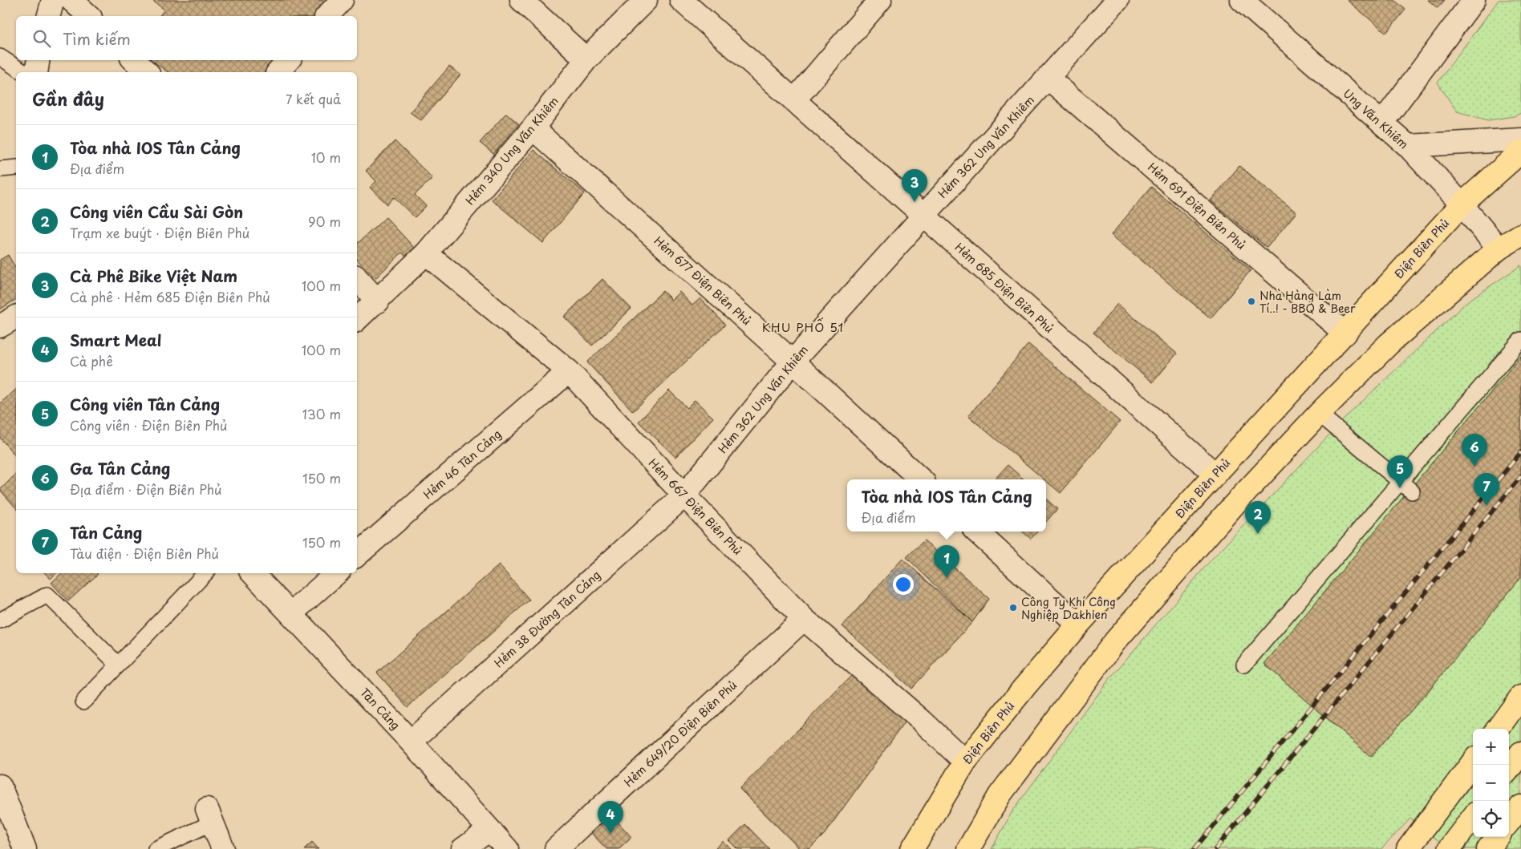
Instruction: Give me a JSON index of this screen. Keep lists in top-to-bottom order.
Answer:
{
  "streets": {
    "main road": ["Điện Biên Phủ"],
    "street": [
      "Ung Văn Khiêm",
      "Hẻm 362 Ung Văn Khiêm",
      "Hẻm 340 Ung Văn Khiêm",
      "Hẻm 691 Điện Biên Phủ",
      "Hẻm 677 Điện Biên Phủ",
      "Hẻm 685 Điện Biên Phủ",
      "Hẻm 46 Tân Cảng",
      "Hẻm 667 Điện Biên Phủ",
      "Hẻm 38 Đường Tân Cảng",
      "Tân Cảng",
      "Hẻm 649/20 Điện Biên Phủ"
    ]
  },
  "crossings": [
    ["Ung Văn Khiêm", "Điện Biên Phủ"],
    ["Hẻm 362 Ung Văn Khiêm", "Hẻm 691 Điện Biên Phủ"],
    ["Hẻm 362 Ung Văn Khiêm", "Hẻm 677 Điện Biên Phủ"],
    ["Hẻm 362 Ung Văn Khiêm", "Hẻm 685 Điện Biên Phủ"],
    ["Hẻm 362 Ung Văn Khiêm", "Hẻm 667 Điện Biên Phủ"],
    ["Hẻm 362 Ung Văn Khiêm", "Hẻm 38 Đường Tân Cảng"],
    ["Hẻm 340 Ung Văn Khiêm", "Hẻm 677 Điện Biên Phủ"],
    ["Hẻm 340 Ung Văn Khiêm", "Hẻm 667 Điện Biên Phủ"],
    ["Hẻm 691 Điện Biên Phủ", "Điện Biên Phủ"],
    ["Điện Biên Phủ", "Hẻm 685 Điện Biên Phủ"],
    ["Điện Biên Phủ", "Hẻm 667 Điện Biên Phủ"],
    ["Hẻm 46 Tân Cảng", "Hẻm 667 Điện Biên Phủ"],
    ["Hẻm 667 Điện Biên Phủ", "Hẻm 38 Đường Tân Cảng"],
    ["Hẻm 667 Điện Biên Phủ", "Hẻm 649/20 Điện Biên Phủ"],
    ["Hẻm 38 Đường Tân Cảng", "Tân Cảng"]
  ],
  "districts": ["KHU PHỐ 51"],
  "places": ["Nhà Hàng Làm Tí..! - BBQ & Beer", "Công Ty Khí Công Nghiệp Dakhien"],
  "page": {
    "search": "Tìm kiếm",
    "heading": ["Gần đây", "7 kết quả"],
    "list": [
      {
        "mark": "1",
        "name": "Tòa nhà IOS Tân Cảng",
        "note": "Địa điểm",
        "value": "10 m"
      },
      {
        "mark": "2",
        "name": "Công viên Cầu Sài Gòn",
        "note": "Trạm xe buýt · Điện Biên Phủ",
        "value": "90 m"
      },
      {
        "mark": "3",
        "name": "Cà Phê Bike Việt Nam",
        "note": "Cà phê · Hẻm 685 Điện Biên Phủ",
        "value": "100 m"
      },
      {
        "mark": "4",
        "name": "Smart Meal",
        "note": "Cà phê",
        "value": "100 m"
      },
      {
        "mark": "5",
        "name": "Công viên Tân Cảng",
        "note": "Công viên · Điện Biên Phủ",
        "value": "130 m"
      },
      {
        "mark": "6",
        "name": "Ga Tân Cảng",
        "note": "Địa điểm · Điện Biên Phủ",
        "value": "150 m"
      },
      {
        "mark": "7",
        "name": "Tân Cảng",
        "note": "Tàu điện · Điện Biên Phủ",
        "value": "150 m"
      }
    ],
    "pins": [
      "3",
      "6",
      "5",
      "7",
      "2",
      "1",
      "4"
    ],
    "popup": ["Tòa nhà IOS Tân Cảng", "Địa điểm"],
    "map_buttons": ["+", "−"]
  }
}
